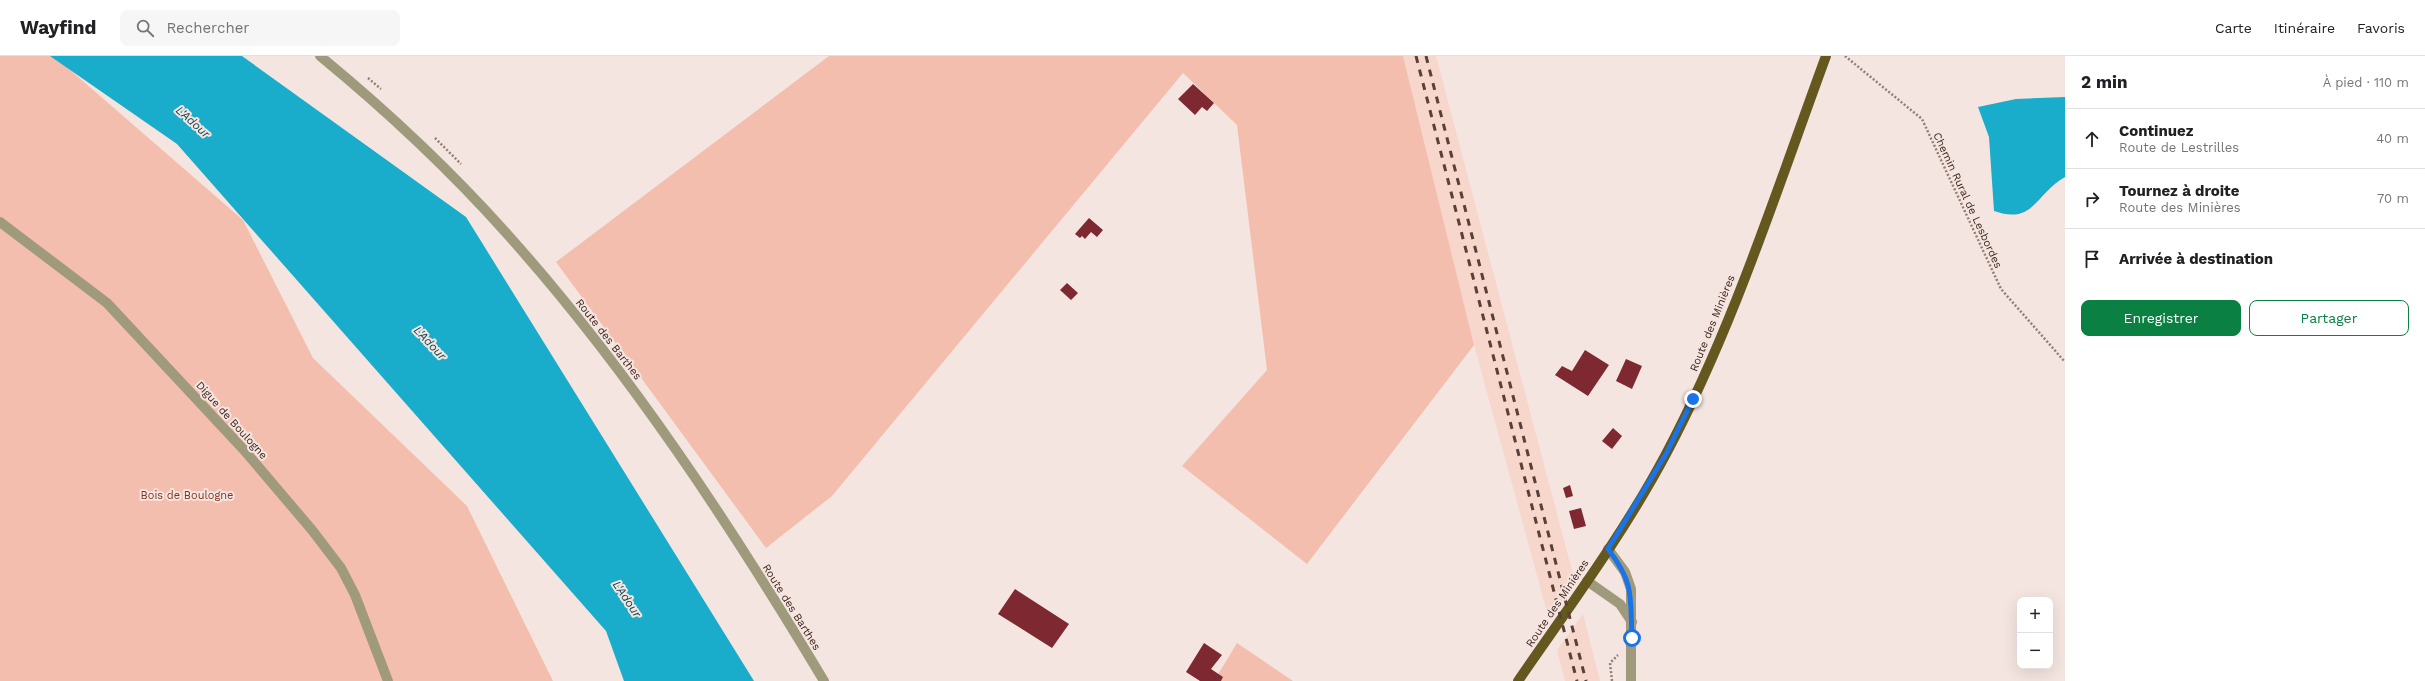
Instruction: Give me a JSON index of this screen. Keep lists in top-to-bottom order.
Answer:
{
  "streets": {
    "main road": ["Route des Minières"],
    "street": ["Route des Barthes", "Digue de Boulogne"],
    "path": ["Chemin Rural de Lesbordes"]
  },
  "water": ["L'Adour"],
  "parks": ["Bois de Boulogne"],
  "page": {
    "header": "Wayfind",
    "search": "Rechercher",
    "nav": ["Carte", "Itinéraire", "Favoris"],
    "heading": ["2 min", "À pied · 110 m"],
    "list": [
      ["Continuez", "Route de Lestrilles", "40 m"],
      ["Tournez à droite", "Route des Minières", "70 m"],
      "Arrivée à destination"
    ],
    "buttons": ["Enregistrer", "Partager"],
    "map_buttons": ["+", "−"]
  }
}
